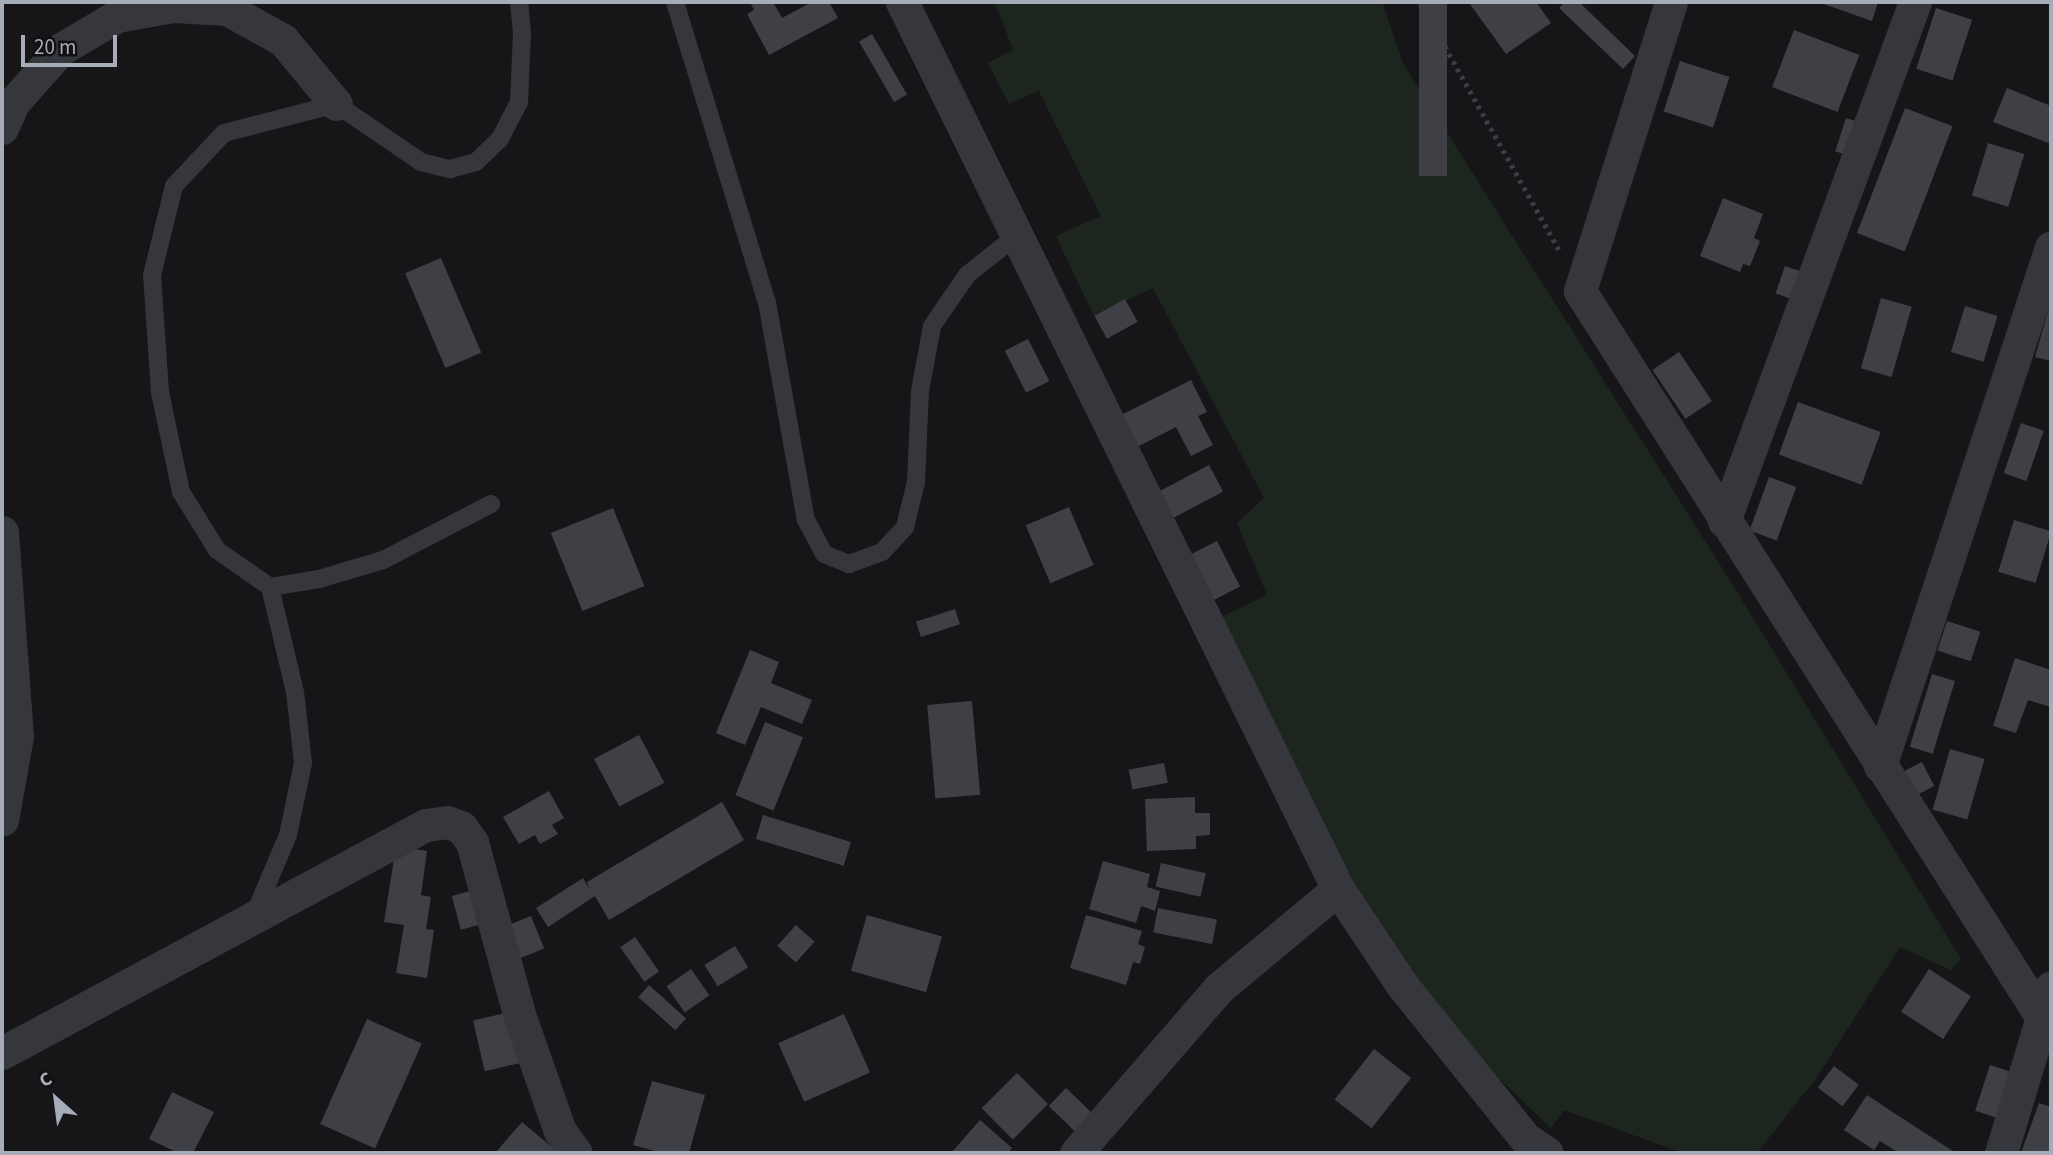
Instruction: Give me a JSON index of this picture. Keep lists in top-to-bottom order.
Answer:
{
  "scale_bar": "20 m",
  "north": "top left"
}
